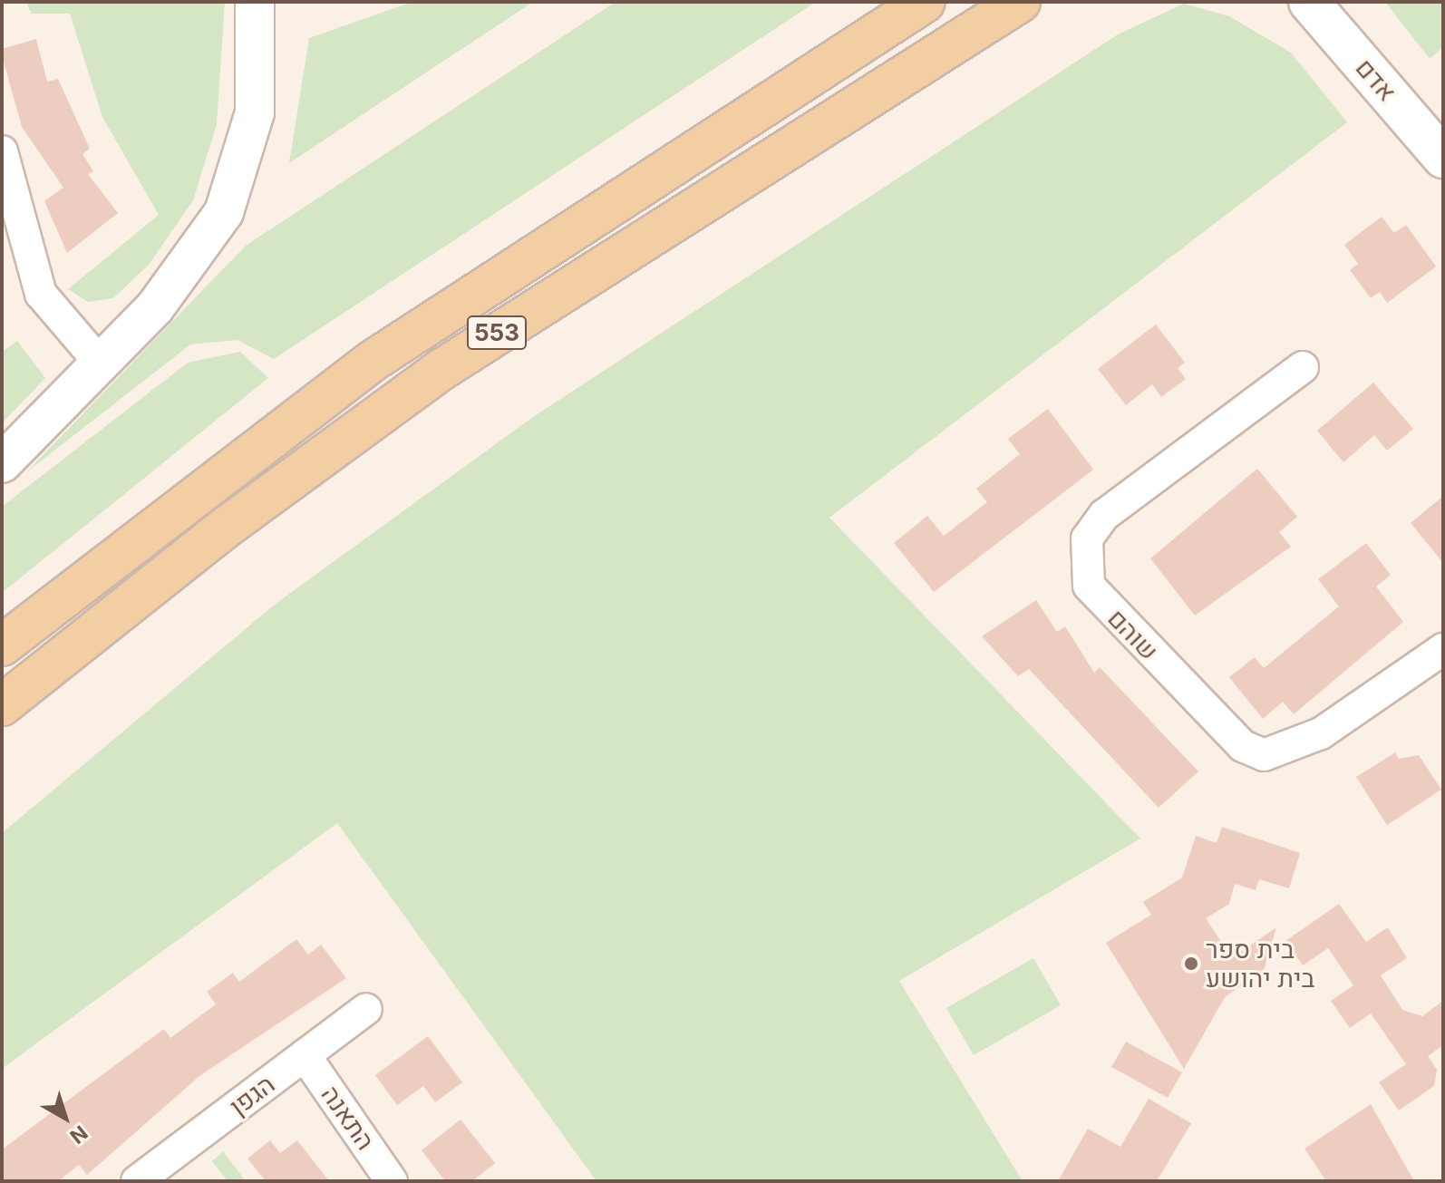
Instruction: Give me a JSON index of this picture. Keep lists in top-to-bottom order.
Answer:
{
  "streets": {
    "main road": ["אדם", "553"],
    "street": ["שוהם", "הגפן", "התאנה"]
  },
  "crossings": [
    ["הגפן", "התאנה"]
  ],
  "places": ["בית ספר בית יהושע"],
  "north": "bottom right"
}
